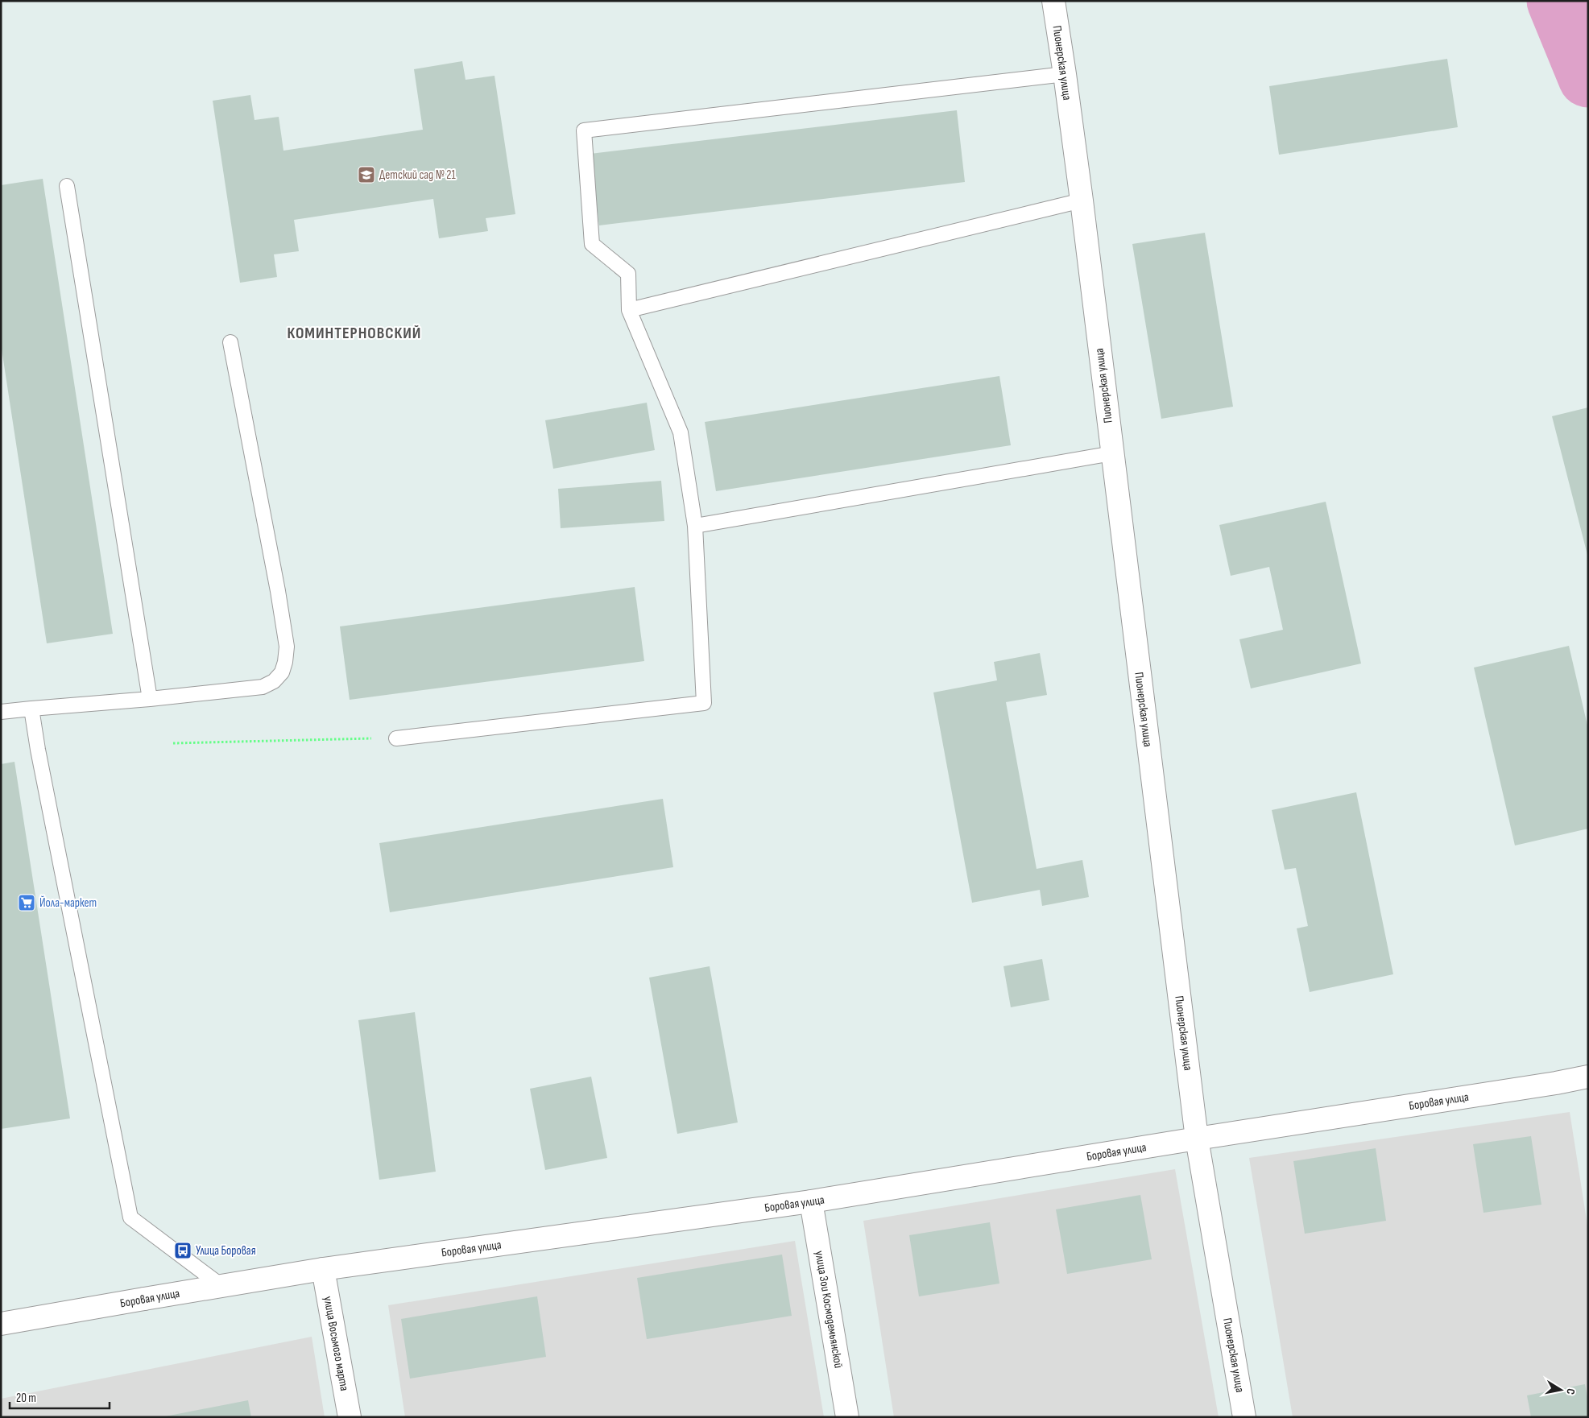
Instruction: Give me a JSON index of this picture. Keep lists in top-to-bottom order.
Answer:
{
  "streets": {
    "street": [
      "Пионерская улица",
      "Боровая улица",
      "улица Зои Космодемьянской",
      "улица Восьмого марта"
    ]
  },
  "crossings": [
    ["Пионерская улица", "Боровая улица"],
    ["Боровая улица", "улица Зои Космодемьянской"],
    ["Боровая улица", "улица Восьмого марта"]
  ],
  "districts": ["КОМИНТЕРНОВСКИЙ"],
  "places": {
    "school or university": ["Детский сад № 21"],
    "supermarket": ["Йола-маркет"],
    "bus stop": ["Улица Боровая"]
  },
  "scale_bar": "20 m",
  "north": "right"
}
